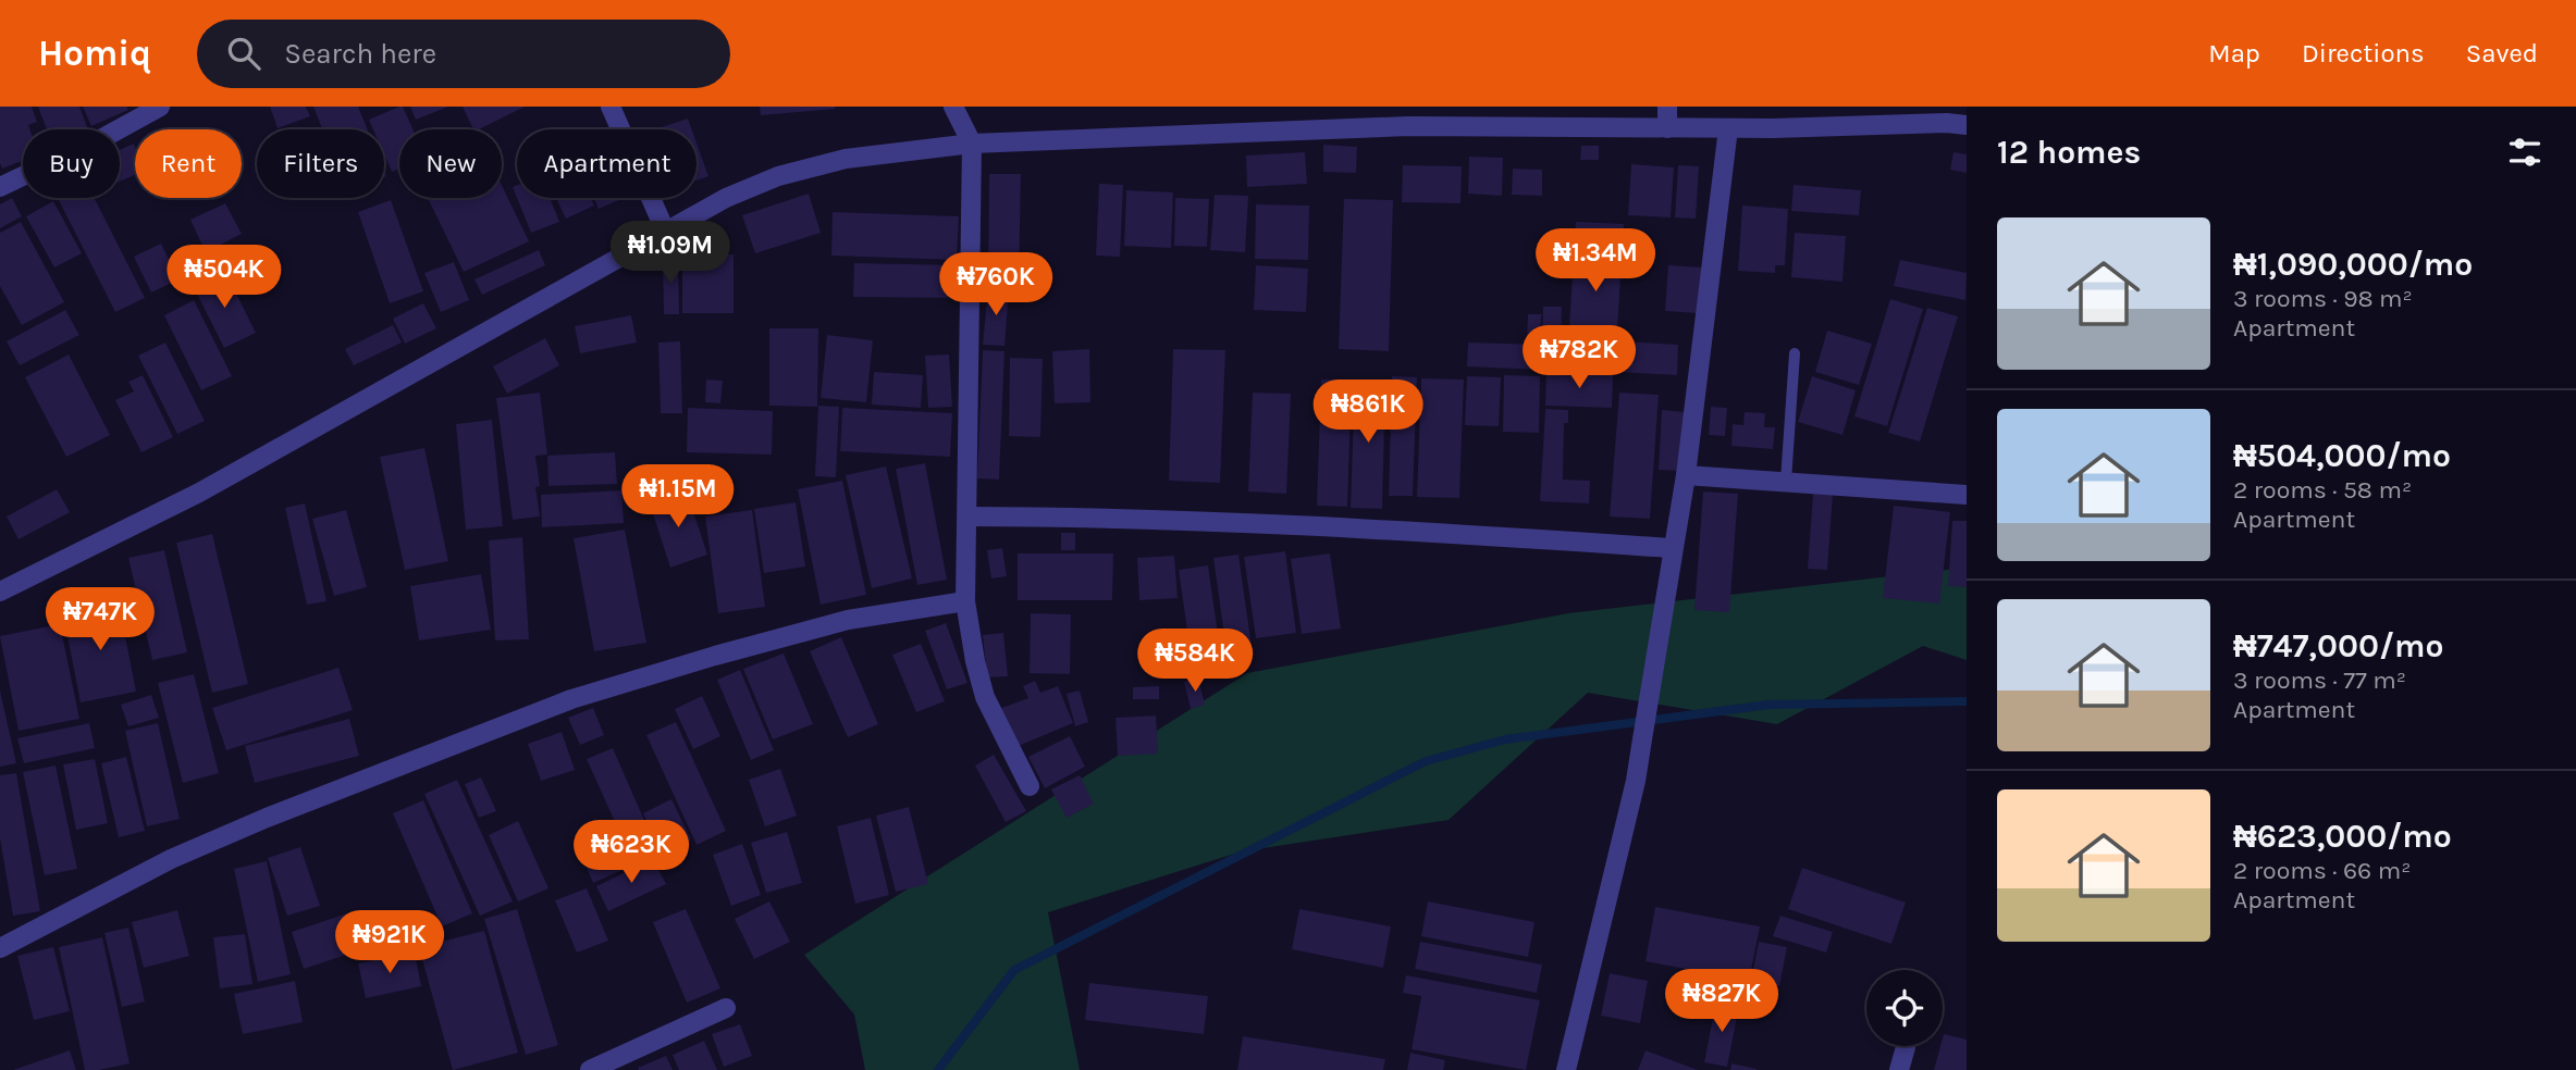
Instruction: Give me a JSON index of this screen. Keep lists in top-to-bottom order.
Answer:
{
  "page": {
    "header": "Homiq",
    "search": "Search here",
    "nav": ["Map", "Directions", "Saved"],
    "heading": "12 homes",
    "chip": [
      "Buy",
      "Rent",
      "Filters",
      "New",
      "Apartment"
    ],
    "list": [
      {
        "name": "₦1,090,000/mo",
        "note": "3 rooms · 98 m² · Apartment"
      },
      {
        "name": "₦504,000/mo",
        "note": "2 rooms · 58 m² · Apartment"
      },
      {
        "name": "₦747,000/mo",
        "note": "3 rooms · 77 m² · Apartment"
      },
      {
        "name": "₦623,000/mo",
        "note": "2 rooms · 66 m² · Apartment"
      }
    ],
    "price": [
      "₦1.09M",
      "₦1.34M",
      "₦504K",
      "₦760K",
      "₦782K",
      "₦861K",
      "₦1.15M",
      "₦747K",
      "₦584K",
      "₦623K",
      "₦921K",
      "₦827K"
    ]
  }
}
